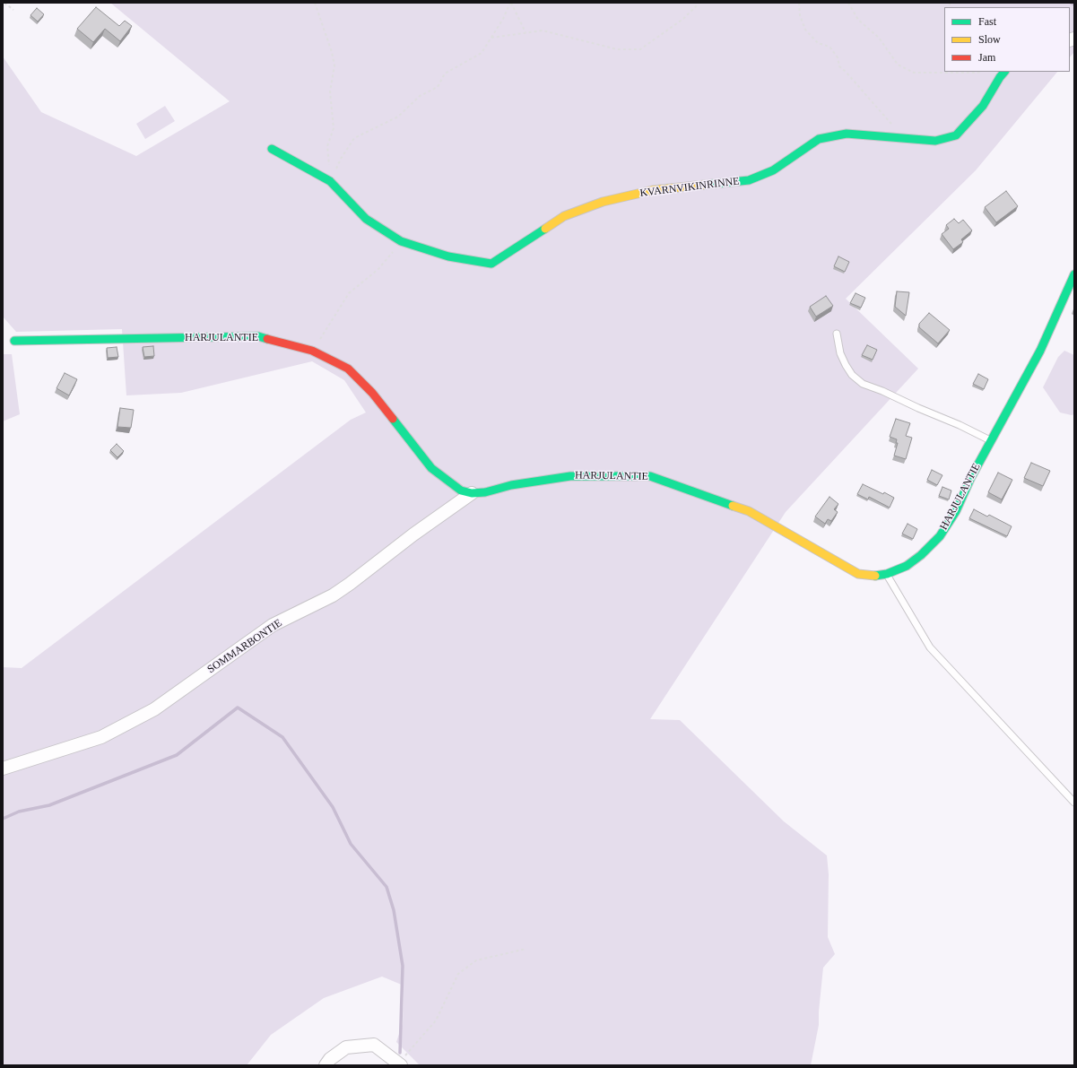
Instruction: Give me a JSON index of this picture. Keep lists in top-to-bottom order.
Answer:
{
  "streets": {
    "street": ["KVARNVIKINRINNE", "HARJULANTIE", "SOMMARBONTIE"]
  },
  "crossings": [
    ["HARJULANTIE", "SOMMARBONTIE"]
  ],
  "legend": ["Fast", "Slow", "Jam"]
}
